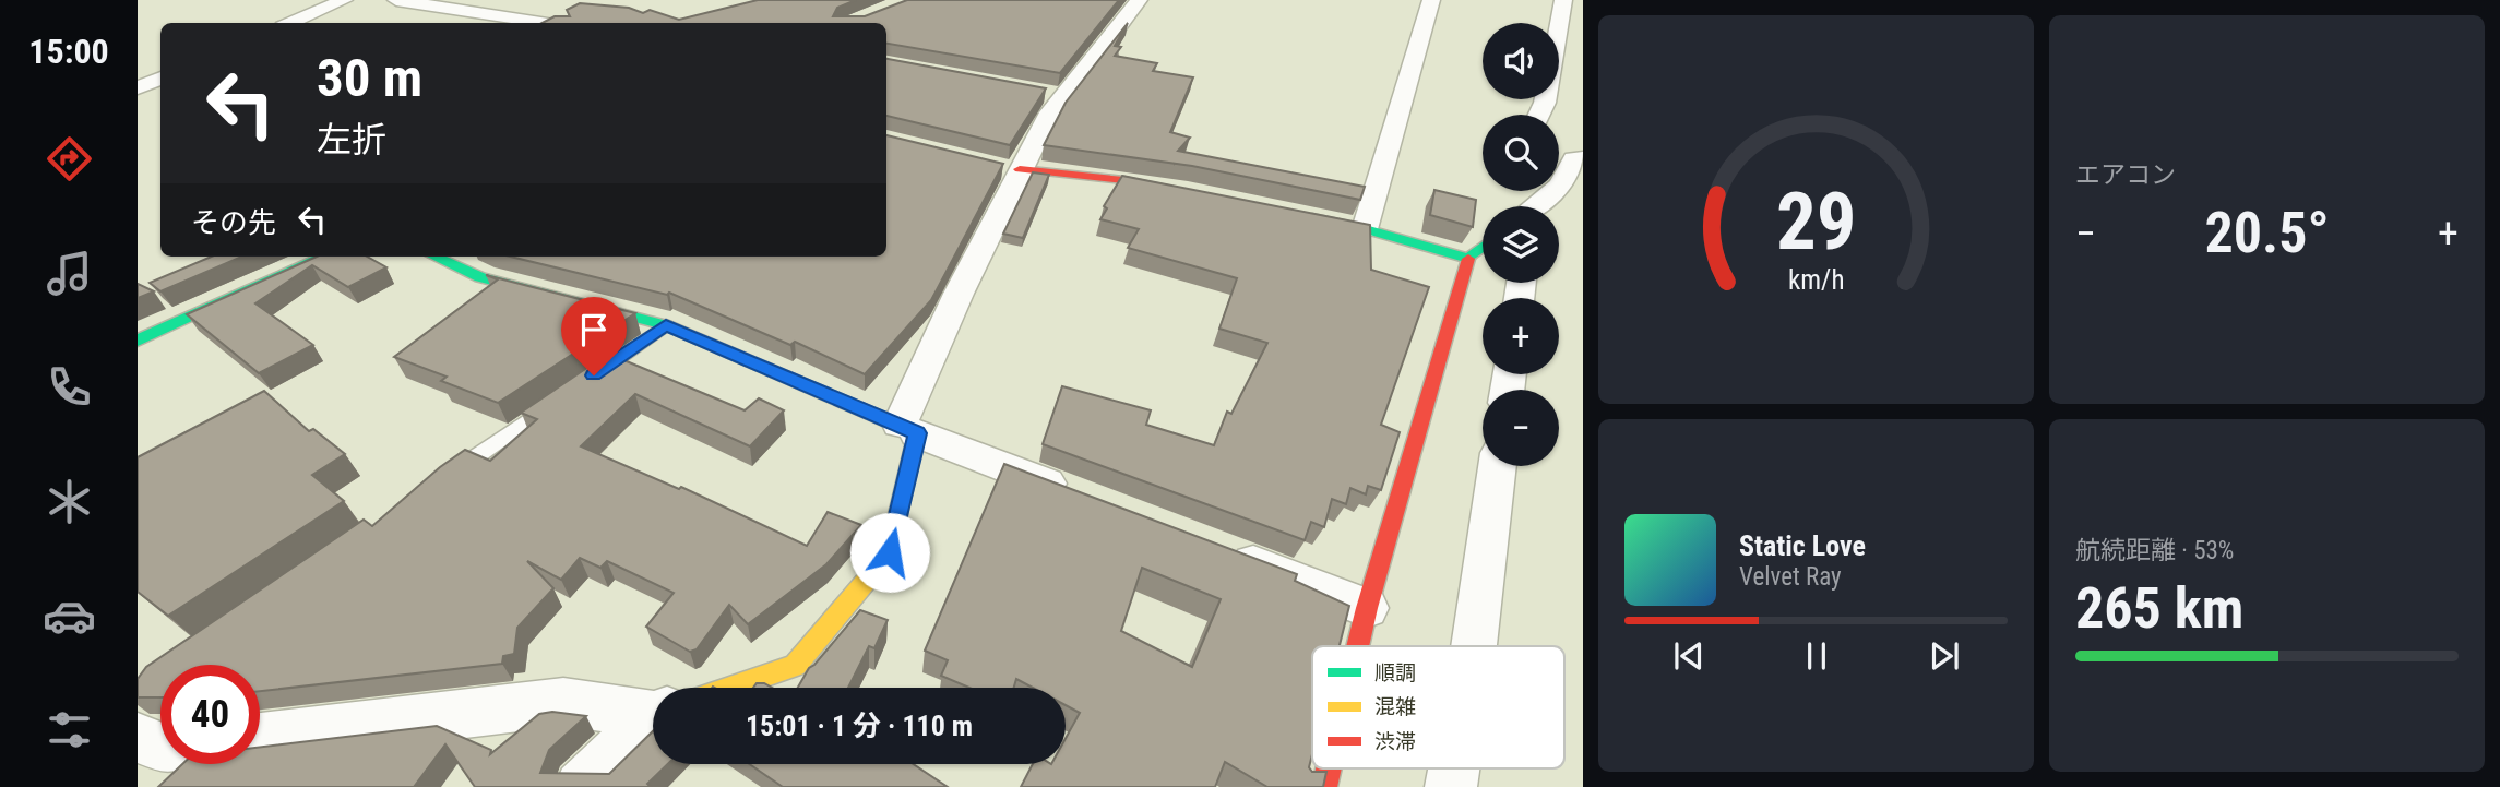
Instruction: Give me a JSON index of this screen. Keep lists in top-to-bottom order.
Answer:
{
  "legend": ["順調", "混雑", "渋滞"],
  "page": {
    "tabs": "15:00",
    "tile": [
      "エアコン",
      ["航続距離 · 53%", "265 km"]
    ],
    "map_buttons": ["+", "−"],
    "turn": ["30 m", "左折"],
    "then": "その先",
    "heat": ["−", "20.5°", "+"],
    "song": ["Static Love", "Velvet Ray"],
    "limit": "40",
    "trip": "15:01 · 1 分 · 110 m",
    "gauge": ["29", "km/h"]
  }
}
